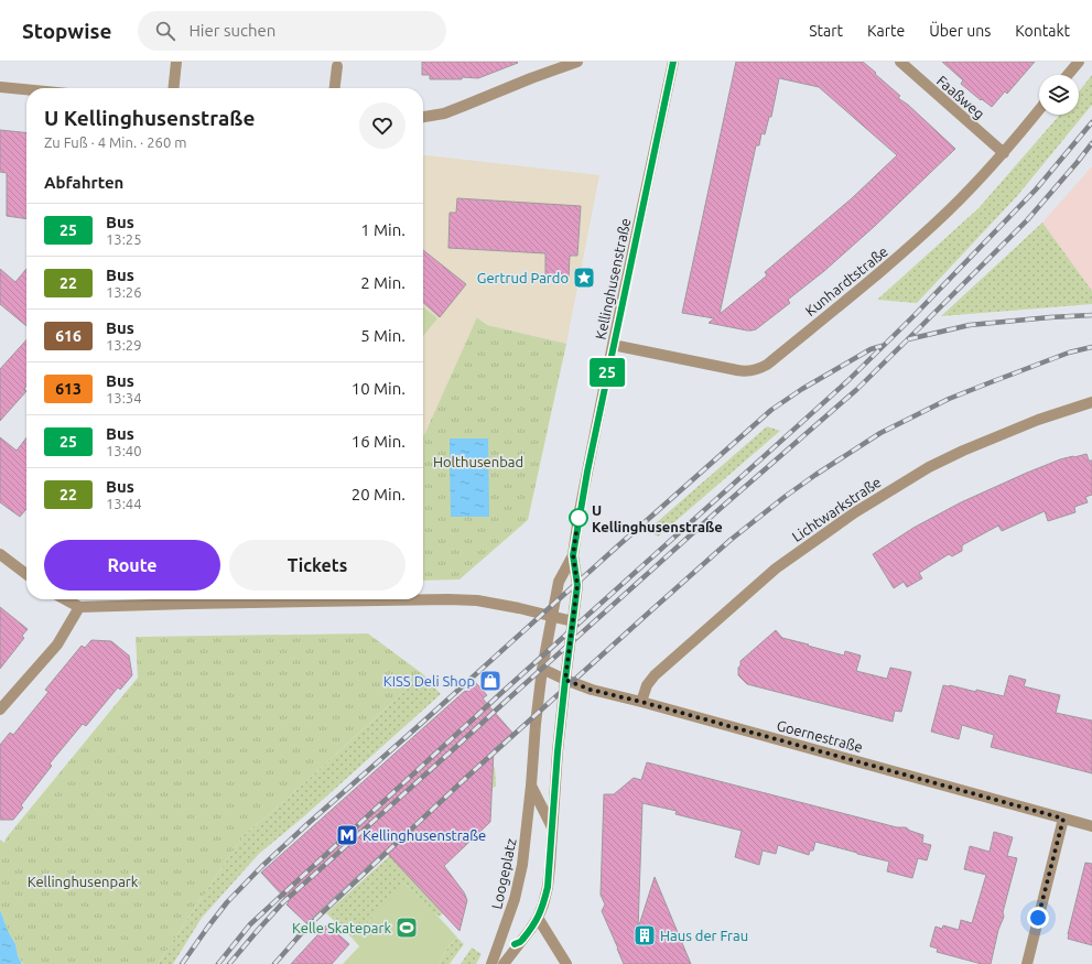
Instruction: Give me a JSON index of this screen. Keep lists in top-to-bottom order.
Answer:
{
  "streets": {
    "street": [
      "Faaßweg",
      "Kellinghusenstraße",
      "Kunhardtstraße",
      "Lichtwarkstraße",
      "Goernestraße",
      "Loogeplatz"
    ]
  },
  "crossings": [
    ["Faaßweg", "Kunhardtstraße"],
    ["Kellinghusenstraße", "Kunhardtstraße"],
    ["Kellinghusenstraße", "Goernestraße"],
    ["Kellinghusenstraße", "Loogeplatz"],
    ["Lichtwarkstraße", "Goernestraße"],
    ["Goernestraße", "Loogeplatz"]
  ],
  "parks": ["Holthusenbad", "Kellinghusenpark"],
  "places": {
    "place": ["Gertrud Pardo"],
    "other": ["U Kellinghusenstraße"],
    "shop": ["KISS Deli Shop"],
    "metro station": ["Kellinghusenstraße"],
    "sports": ["Kelle Skatepark"],
    "building": ["Haus der Frau"]
  },
  "lines": ["bus line 25"],
  "page": {
    "header": "Stopwise",
    "search": "Hier suchen",
    "nav": [
      "Start",
      "Karte",
      "Über uns",
      "Kontakt"
    ],
    "on_map": "25",
    "heading": [
      ["U Kellinghusenstraße", "Zu Fuß · 4 Min. · 260 m"],
      "Abfahrten"
    ],
    "list": [
      {
        "mark": "25",
        "name": "Bus",
        "note": "13:25",
        "value": "1 Min."
      },
      {
        "mark": "22",
        "name": "Bus",
        "note": "13:26",
        "value": "2 Min."
      },
      {
        "mark": "616",
        "name": "Bus",
        "note": "13:29",
        "value": "5 Min."
      },
      {
        "mark": "613",
        "name": "Bus",
        "note": "13:34",
        "value": "10 Min."
      },
      {
        "mark": "25",
        "name": "Bus",
        "note": "13:40",
        "value": "16 Min."
      },
      {
        "mark": "22",
        "name": "Bus",
        "note": "13:44",
        "value": "20 Min."
      }
    ],
    "buttons": ["Route", "Tickets"]
  }
}
